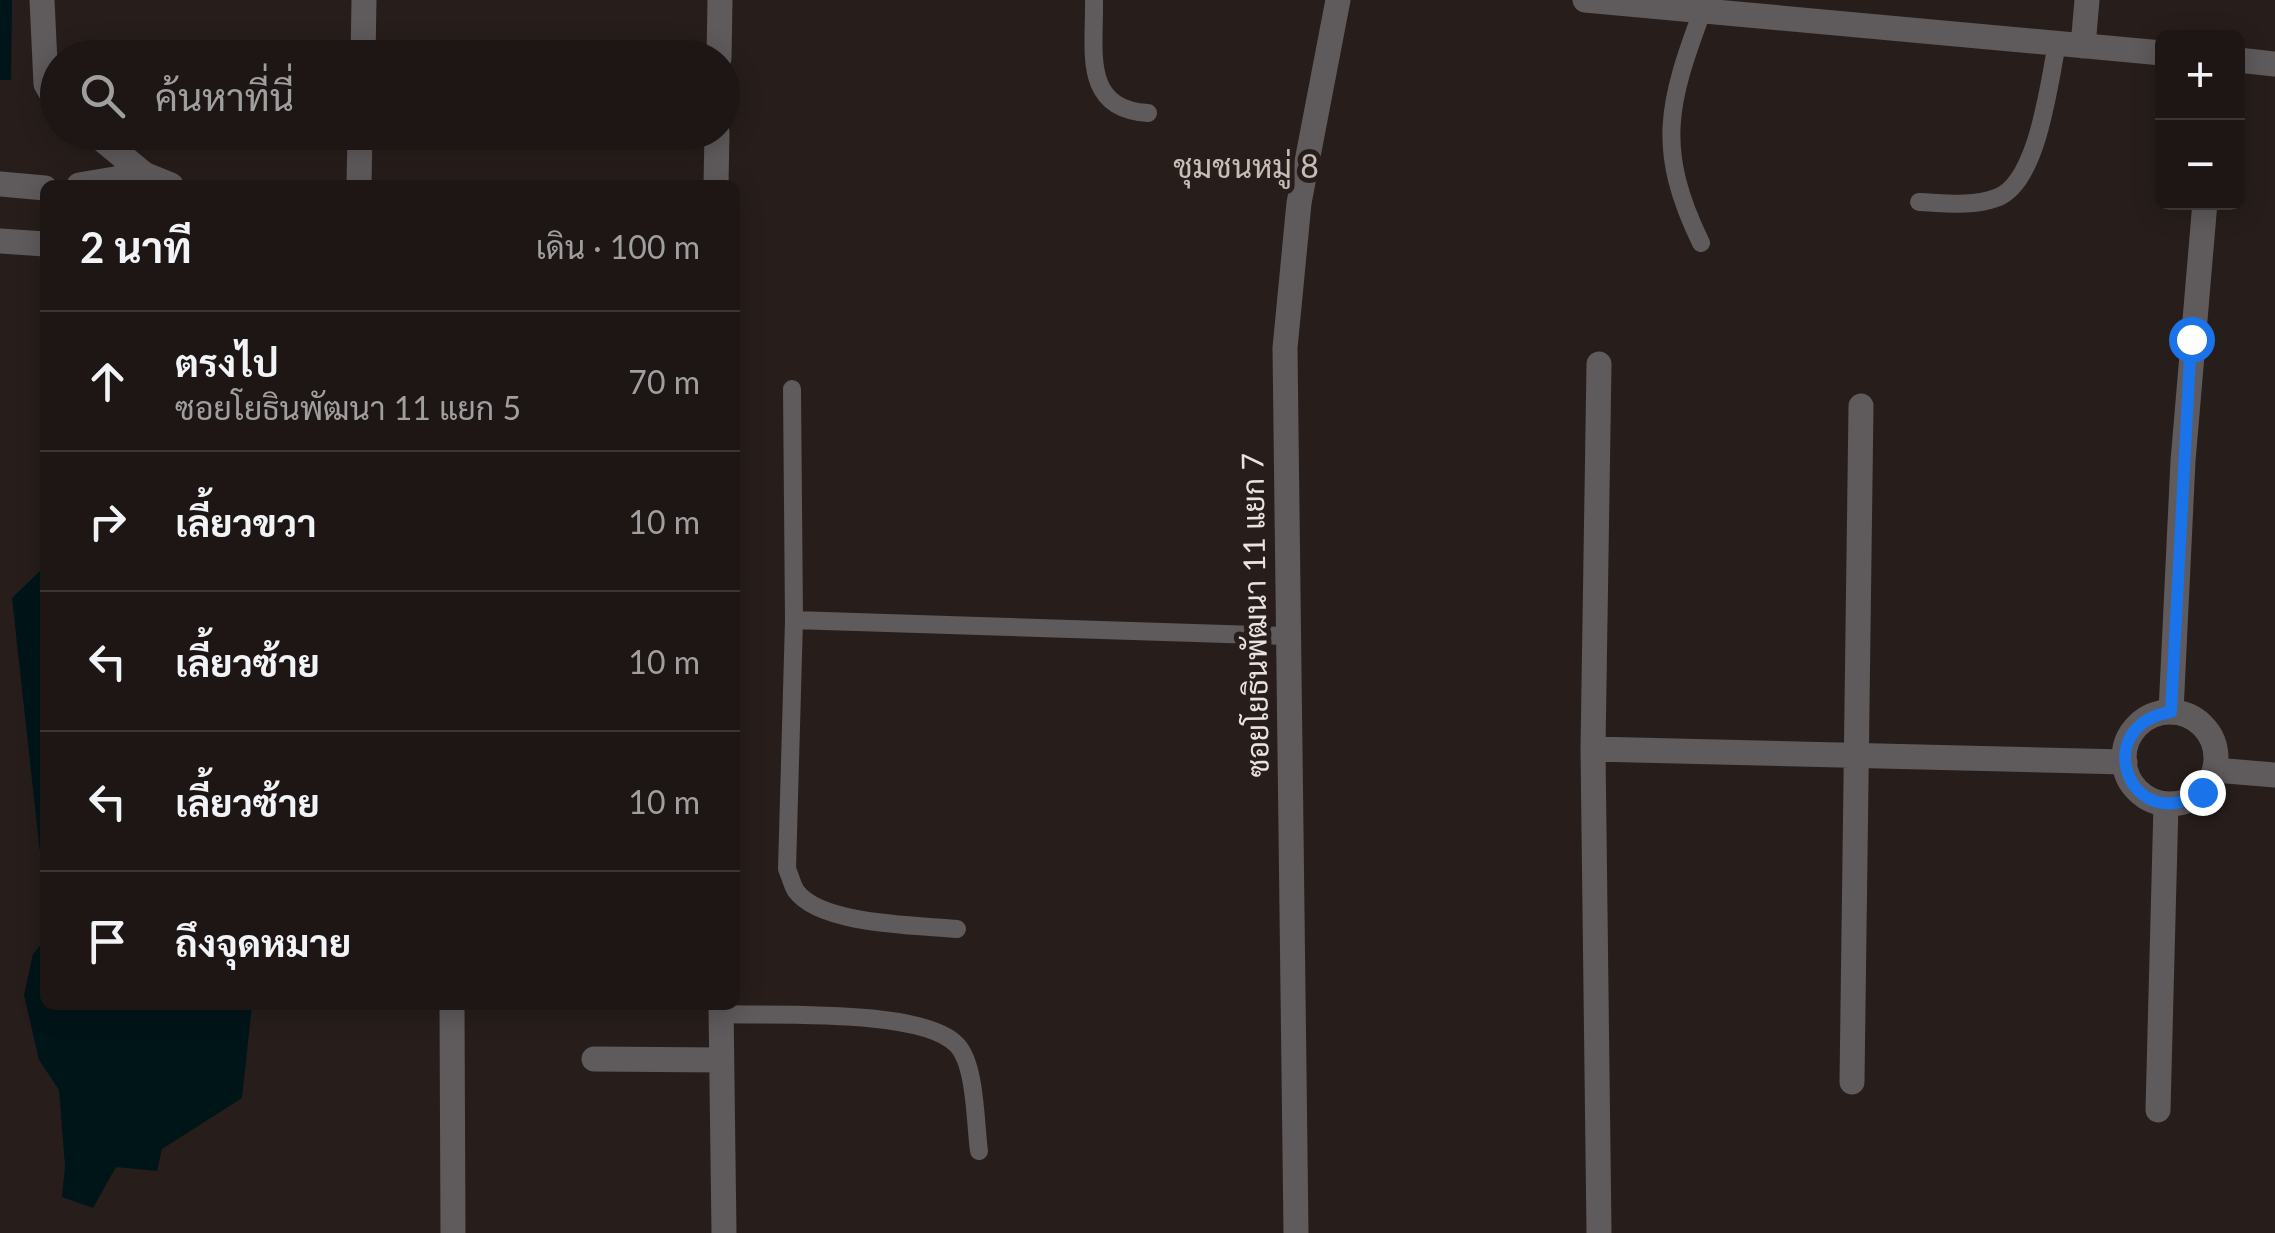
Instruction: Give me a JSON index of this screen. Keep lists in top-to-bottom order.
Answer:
{
  "streets": {
    "street": ["ซอยโยธินพัฒนา 11 แยก 7"]
  },
  "districts": ["ชุมชนหมู่ 8"],
  "page": {
    "map_buttons": ["+", "−"],
    "search": "ค้นหาที่นี่",
    "heading": ["2 นาที", "เดิน · 100 m"],
    "list": [
      ["ตรงไป", "ซอยโยธินพัฒนา 11 แยก 5", "70 m"],
      ["เลี้ยวขวา", "10 m"],
      ["เลี้ยวซ้าย", "10 m"],
      ["เลี้ยวซ้าย", "10 m"],
      "ถึงจุดหมาย"
    ]
  }
}
